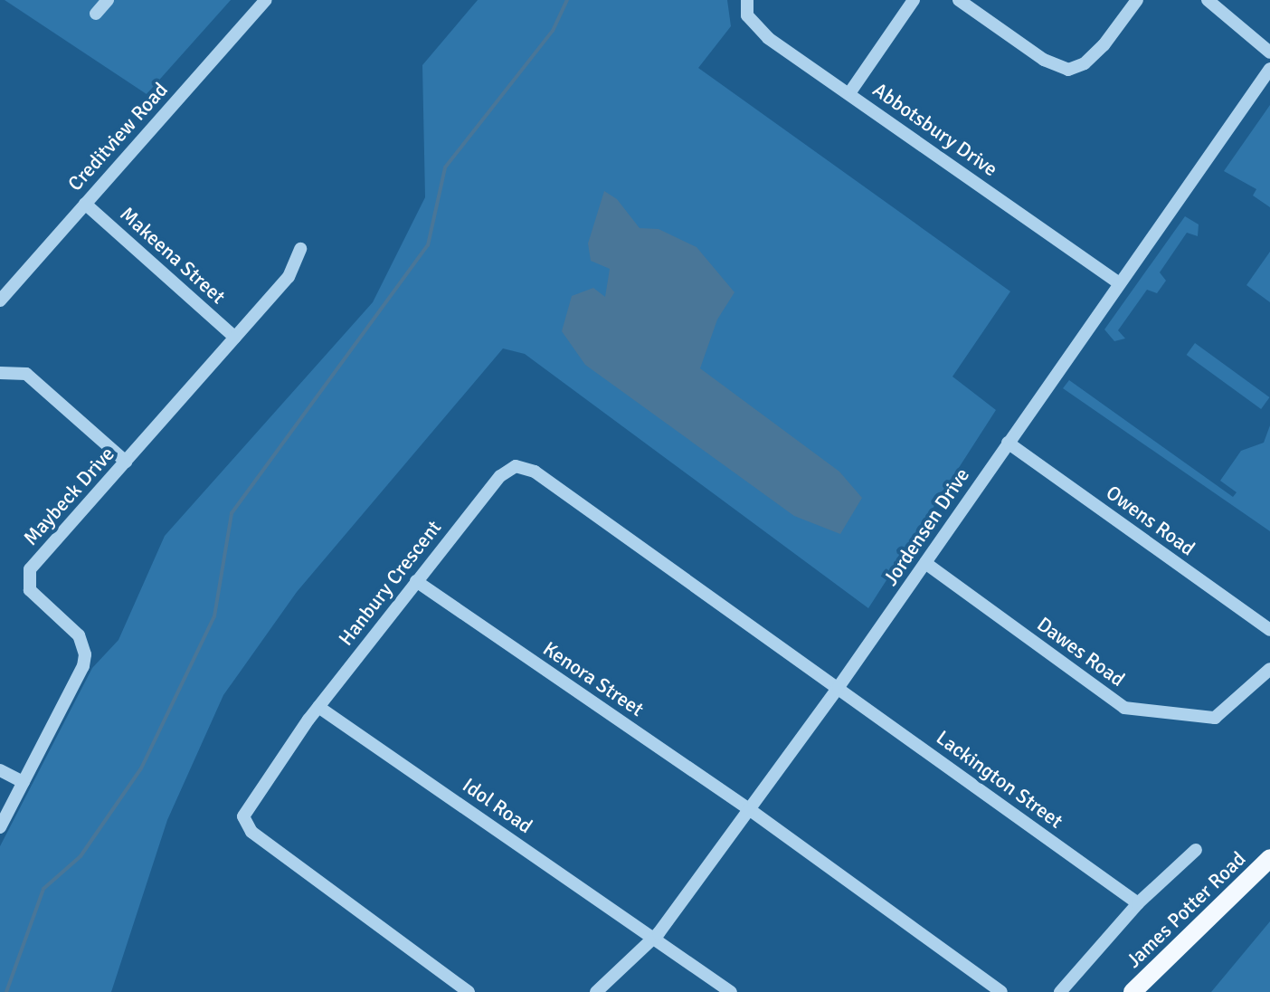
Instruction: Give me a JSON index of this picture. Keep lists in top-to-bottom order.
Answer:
{
  "streets": {
    "main road": ["James Potter Road"],
    "street": [
      "Abbotsbury Drive",
      "Creditview Road",
      "Makeena Street",
      "Maybeck Drive",
      "Owens Road",
      "Jordensen Drive",
      "Hanbury Crescent",
      "Dawes Road",
      "Kenora Street",
      "Lackington Street",
      "Idol Road"
    ]
  },
  "crossings": [
    ["Abbotsbury Drive", "Jordensen Drive"],
    ["Creditview Road", "Makeena Street"],
    ["Makeena Street", "Maybeck Drive"],
    ["Owens Road", "Jordensen Drive"],
    ["Jordensen Drive", "Hanbury Crescent"],
    ["Jordensen Drive", "Dawes Road"],
    ["Jordensen Drive", "Kenora Street"],
    ["Jordensen Drive", "Lackington Street"],
    ["Jordensen Drive", "Idol Road"],
    ["Hanbury Crescent", "Kenora Street"],
    ["Hanbury Crescent", "Lackington Street"],
    ["Hanbury Crescent", "Idol Road"]
  ]
}
